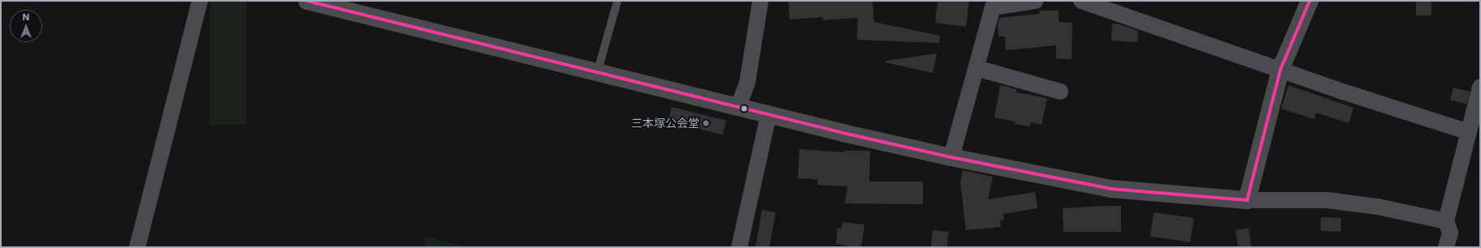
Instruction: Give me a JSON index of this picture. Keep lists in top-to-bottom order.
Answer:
{
  "places": ["三本塚公会堂"],
  "north": "top"
}
